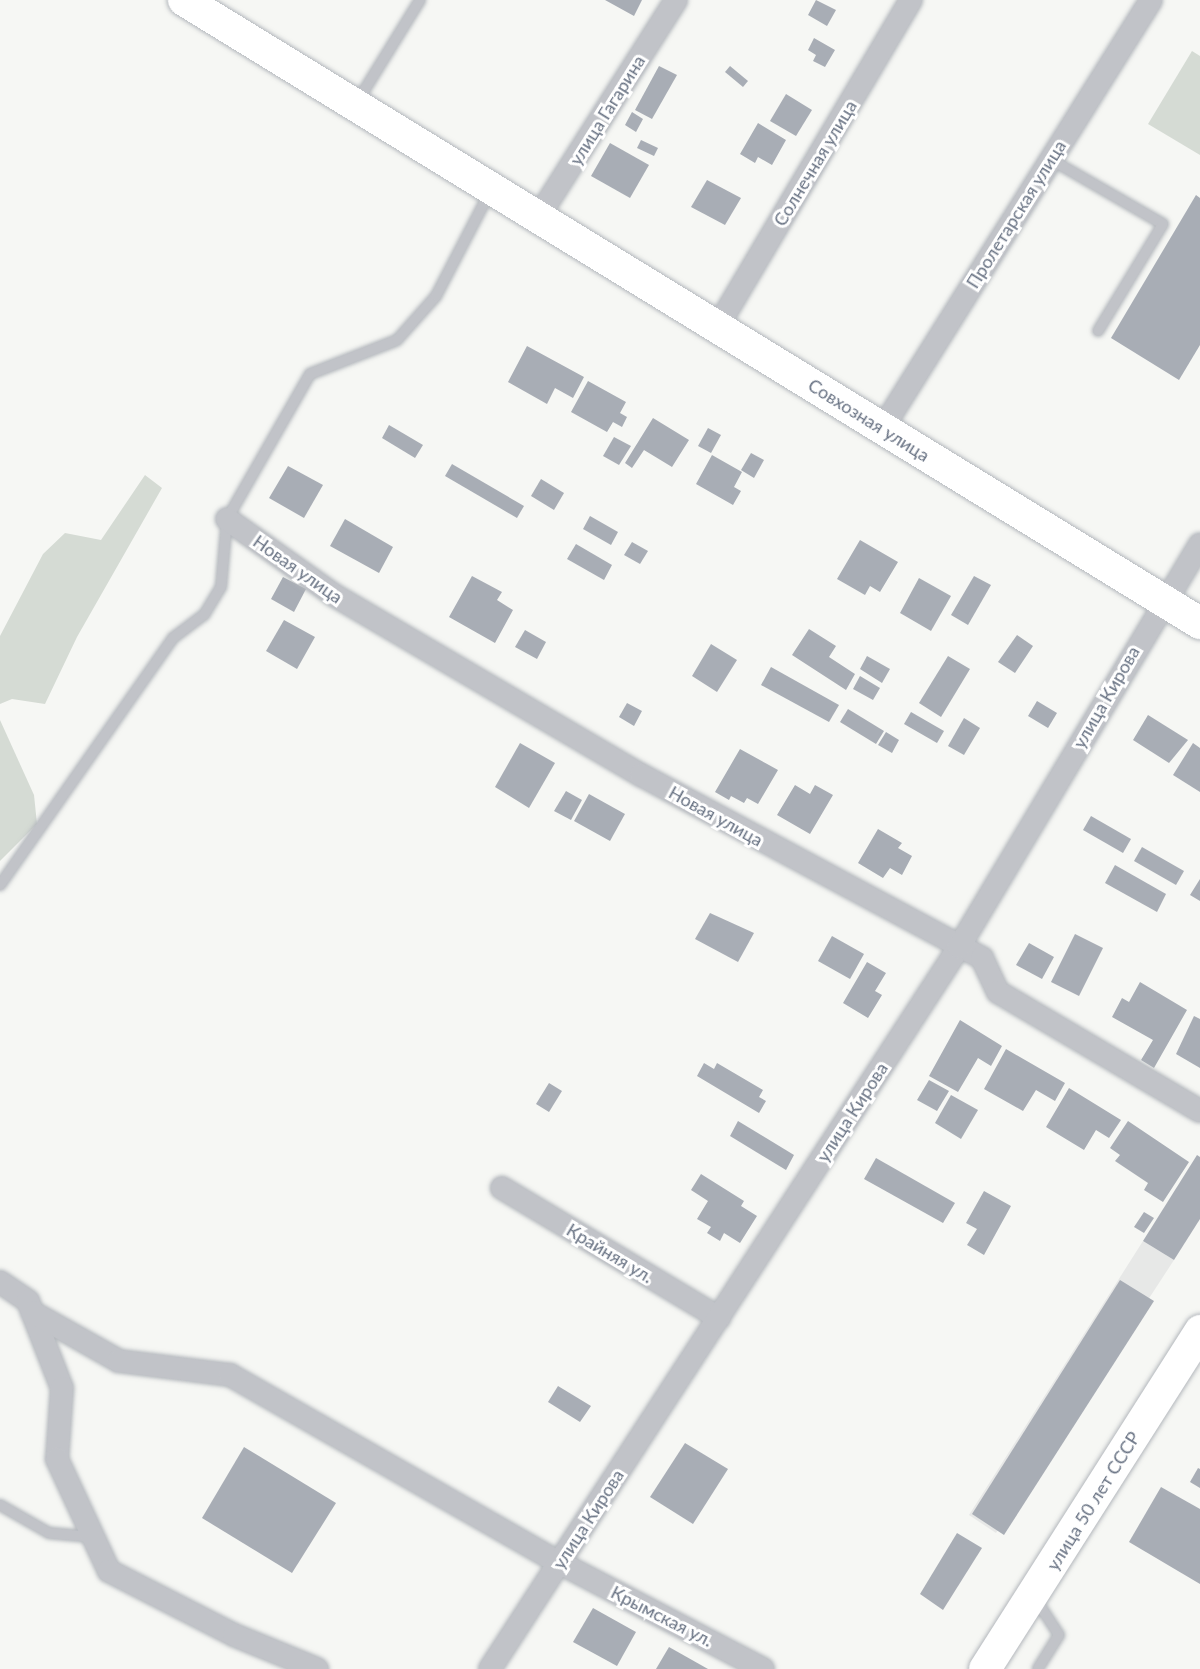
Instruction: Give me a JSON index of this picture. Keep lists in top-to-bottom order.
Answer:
{
  "streets": {
    "main road": ["Совхозная улица", "улица 50 лет СССР"],
    "street": [
      "улица Гагарина",
      "Солнечная улица",
      "Пролетарская улица",
      "Новая улица",
      "улица Кирова",
      "Крайняя ул.",
      "Крымская ул."
    ]
  },
  "crossings": [
    ["улица Гагарина", "Совхозная улица"],
    ["Солнечная улица", "Совхозная улица"],
    ["Пролетарская улица", "Совхозная улица"],
    ["Совхозная улица", "улица Кирова"],
    ["Новая улица", "улица Кирова"],
    ["улица Кирова", "Крайняя ул."],
    ["улица Кирова", "Крымская ул."]
  ]
}
